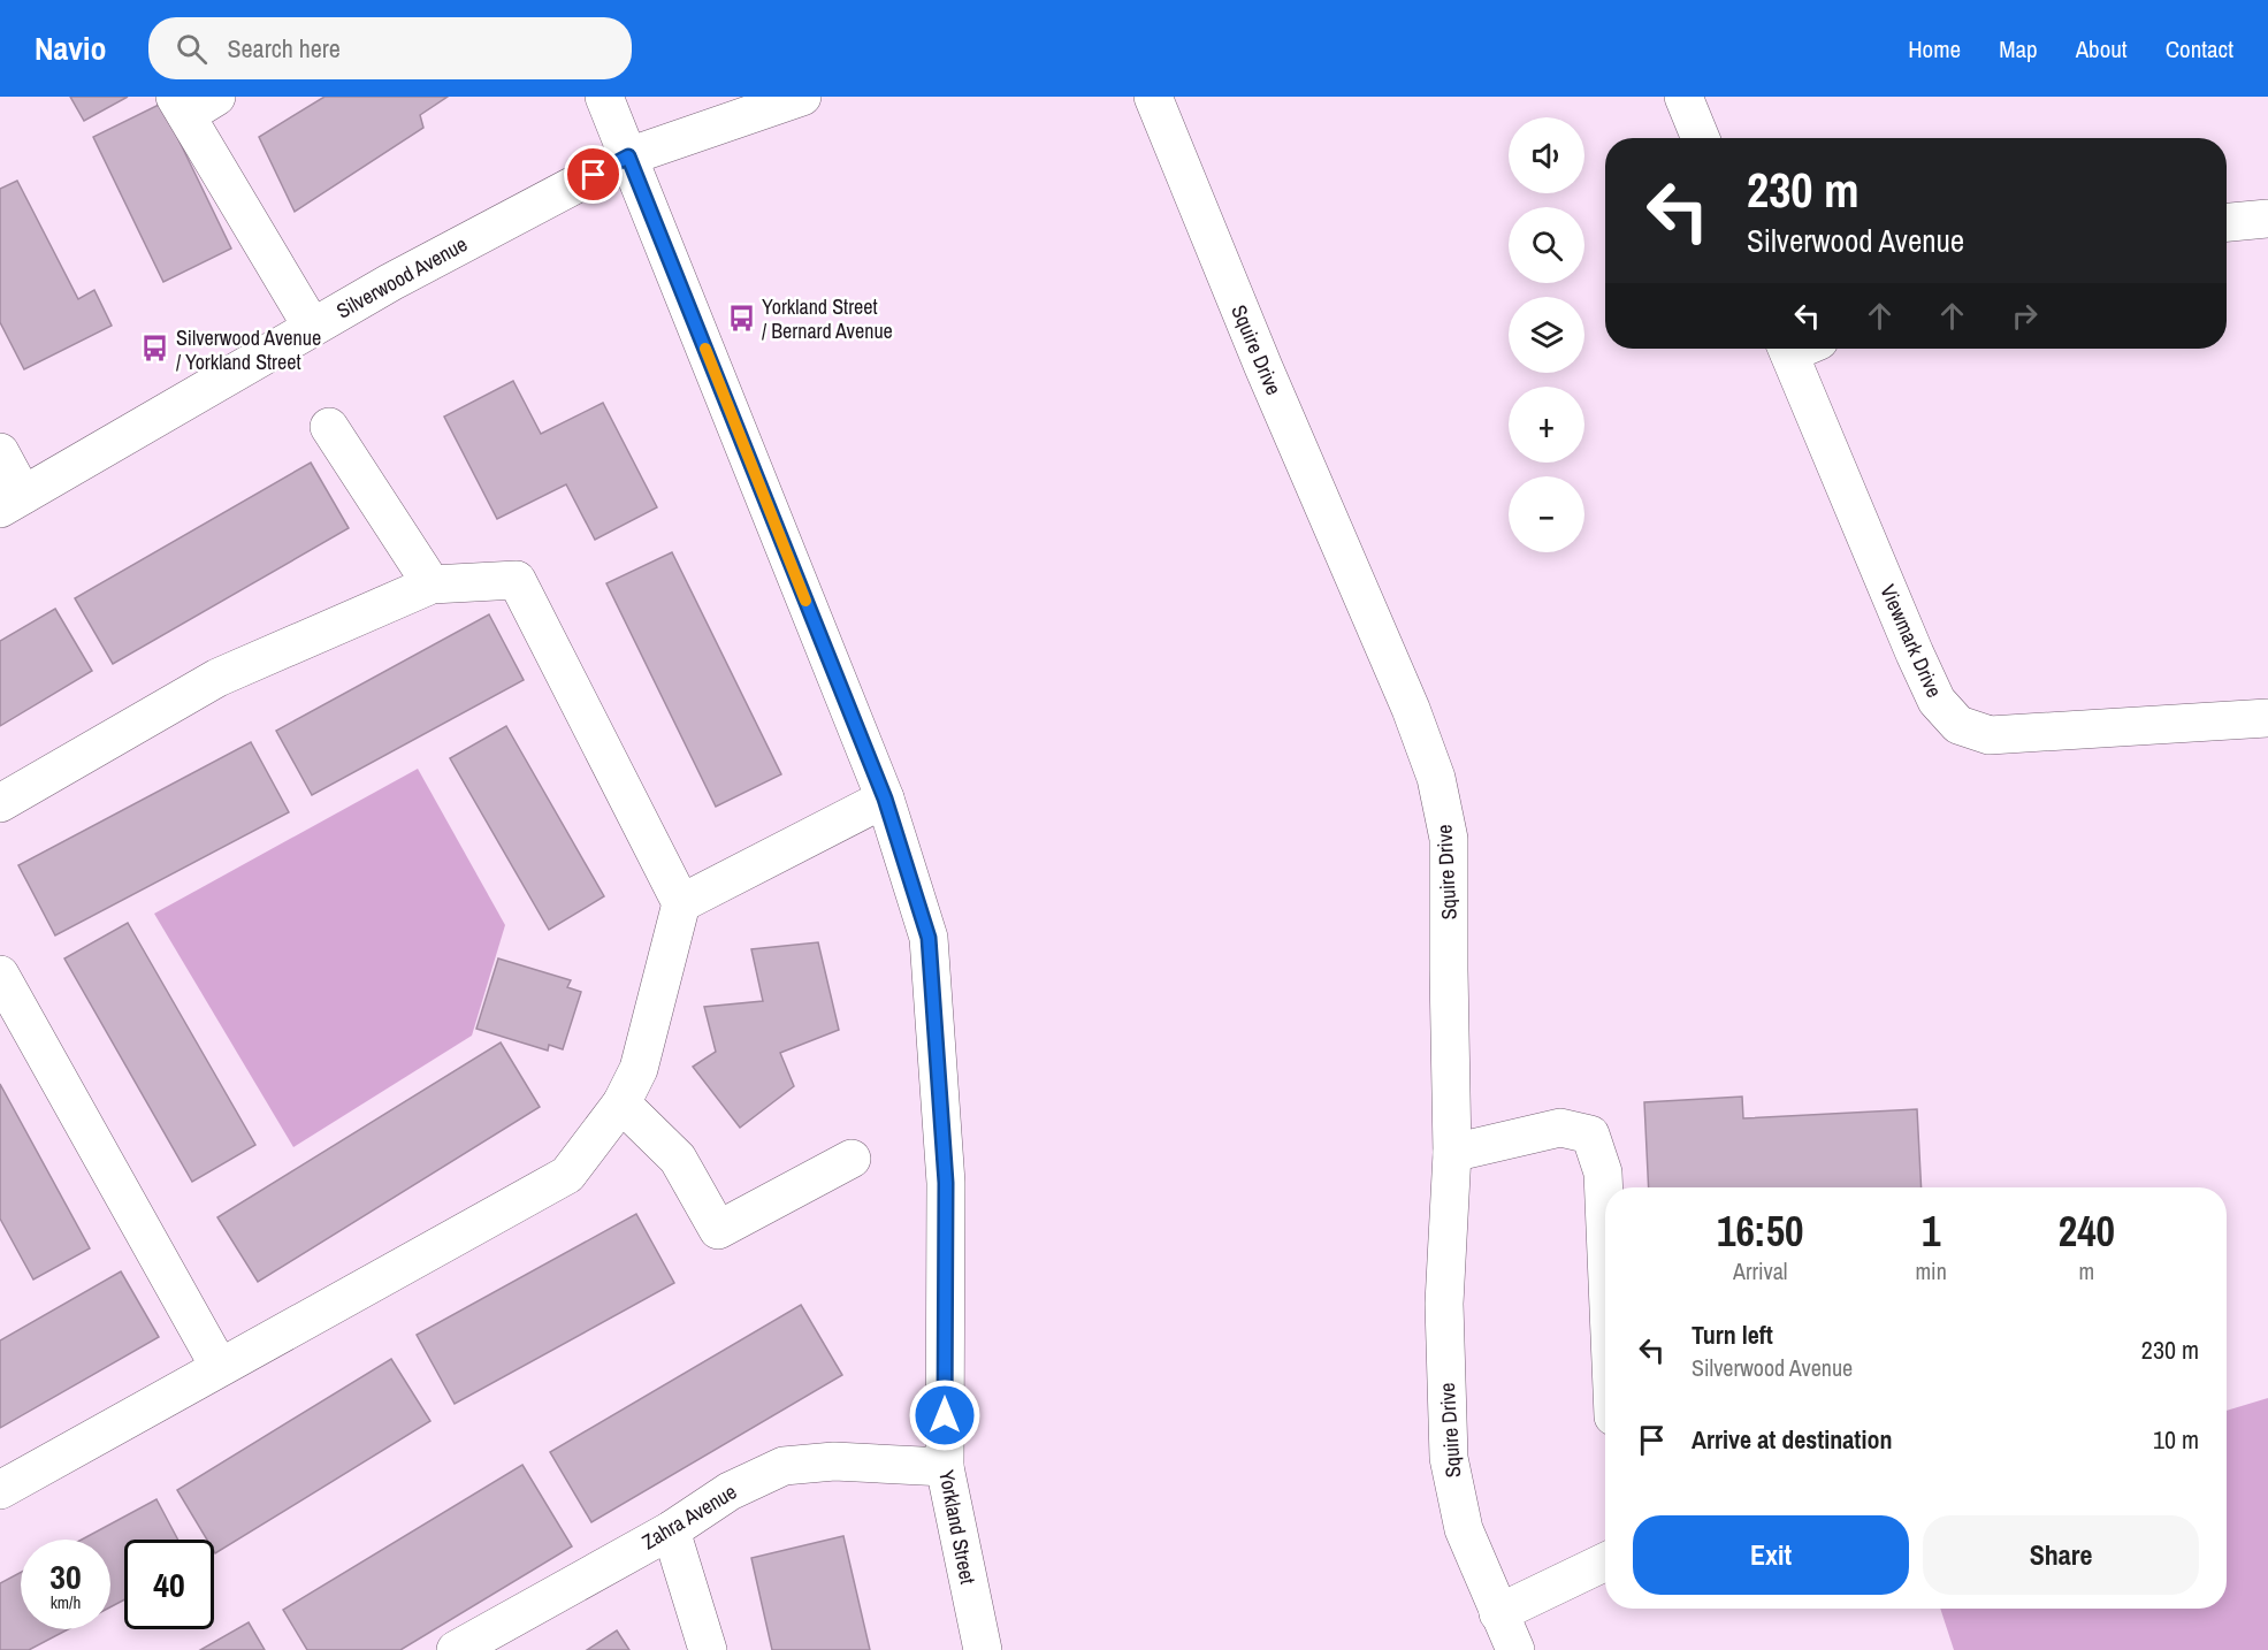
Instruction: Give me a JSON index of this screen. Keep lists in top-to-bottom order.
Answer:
{
  "streets": {
    "street": [
      "Silverwood Avenue",
      "Squire Drive",
      "Viewmark Drive",
      "Zahra Avenue",
      "Yorkland Street"
    ]
  },
  "crossings": [
    ["Silverwood Avenue", "Yorkland Street"],
    ["Zahra Avenue", "Yorkland Street"]
  ],
  "places": {
    "bus stop": ["Yorkland Street / Bernard Avenue", "Silverwood Avenue / Yorkland Street"]
  },
  "page": {
    "header": "Navio",
    "search": "Search here",
    "nav": [
      "Home",
      "Map",
      "About",
      "Contact"
    ],
    "map_buttons": ["+", "−"],
    "turn": ["230 m", "Silverwood Avenue"],
    "eta": [
      "16:50",
      "Arrival",
      "1",
      "min",
      "240",
      "m"
    ],
    "list": [
      {
        "name": "Turn left",
        "note": "Silverwood Avenue",
        "value": "230 m"
      },
      {
        "name": "Arrive at destination",
        "value": "10 m"
      }
    ],
    "buttons": ["Exit", "Share"],
    "speed": "30 km/h",
    "limit": "40"
  }
}
